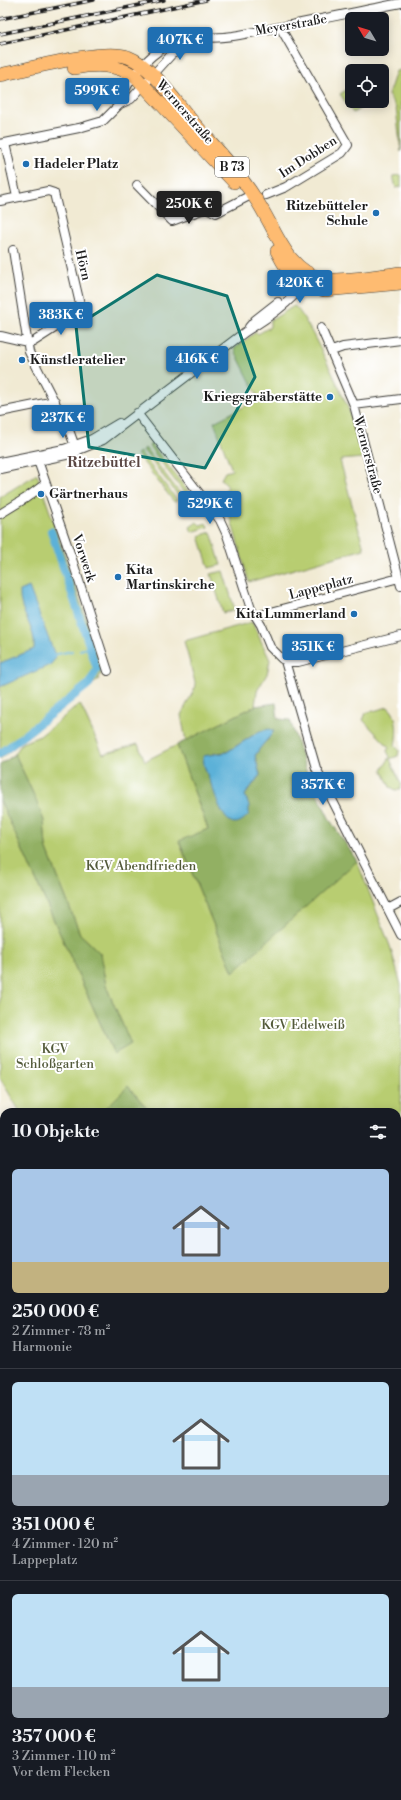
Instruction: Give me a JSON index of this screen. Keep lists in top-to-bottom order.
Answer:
{
  "streets": {
    "main road": ["Wernerstraße", "B 73"],
    "street": [
      "Meyerstraße",
      "Im Dobben",
      "Hörn",
      "Vorwerk",
      "Lappeplatz"
    ]
  },
  "crossings": [
    ["Meyerstraße", "Wernerstraße"],
    ["Meyerstraße", "Im Dobben"],
    ["Meyerstraße", "B 73"],
    ["Wernerstraße", "B 73"],
    ["Wernerstraße", "Lappeplatz"]
  ],
  "districts": ["Ritzebüttel"],
  "parks": ["KGV Abendfrieden", "KGV Edelweiß", "KGV Schloßgarten"],
  "places": [
    "Hadeler Platz",
    "Ritzebütteler Schule",
    "Künstleratelier",
    "Kriegsgräberstätte",
    "Gärtnerhaus",
    "Kita Martinskirche",
    "Kita Lummerland"
  ],
  "north": "top left",
  "page": {
    "price": [
      "407K €",
      "599K €",
      "250K €",
      "420K €",
      "383K €",
      "416K €",
      "237K €",
      "529K €",
      "351K €",
      "357K €"
    ],
    "heading": "10 Objekte",
    "list": [
      {
        "name": "250 000 €",
        "note": "2 Zimmer · 78 m² · Harmonie"
      },
      {
        "name": "351 000 €",
        "note": "4 Zimmer · 120 m² · Lappeplatz"
      },
      {
        "name": "357 000 €",
        "note": "3 Zimmer · 110 m² · Vor dem Flecken"
      }
    ]
  }
}
